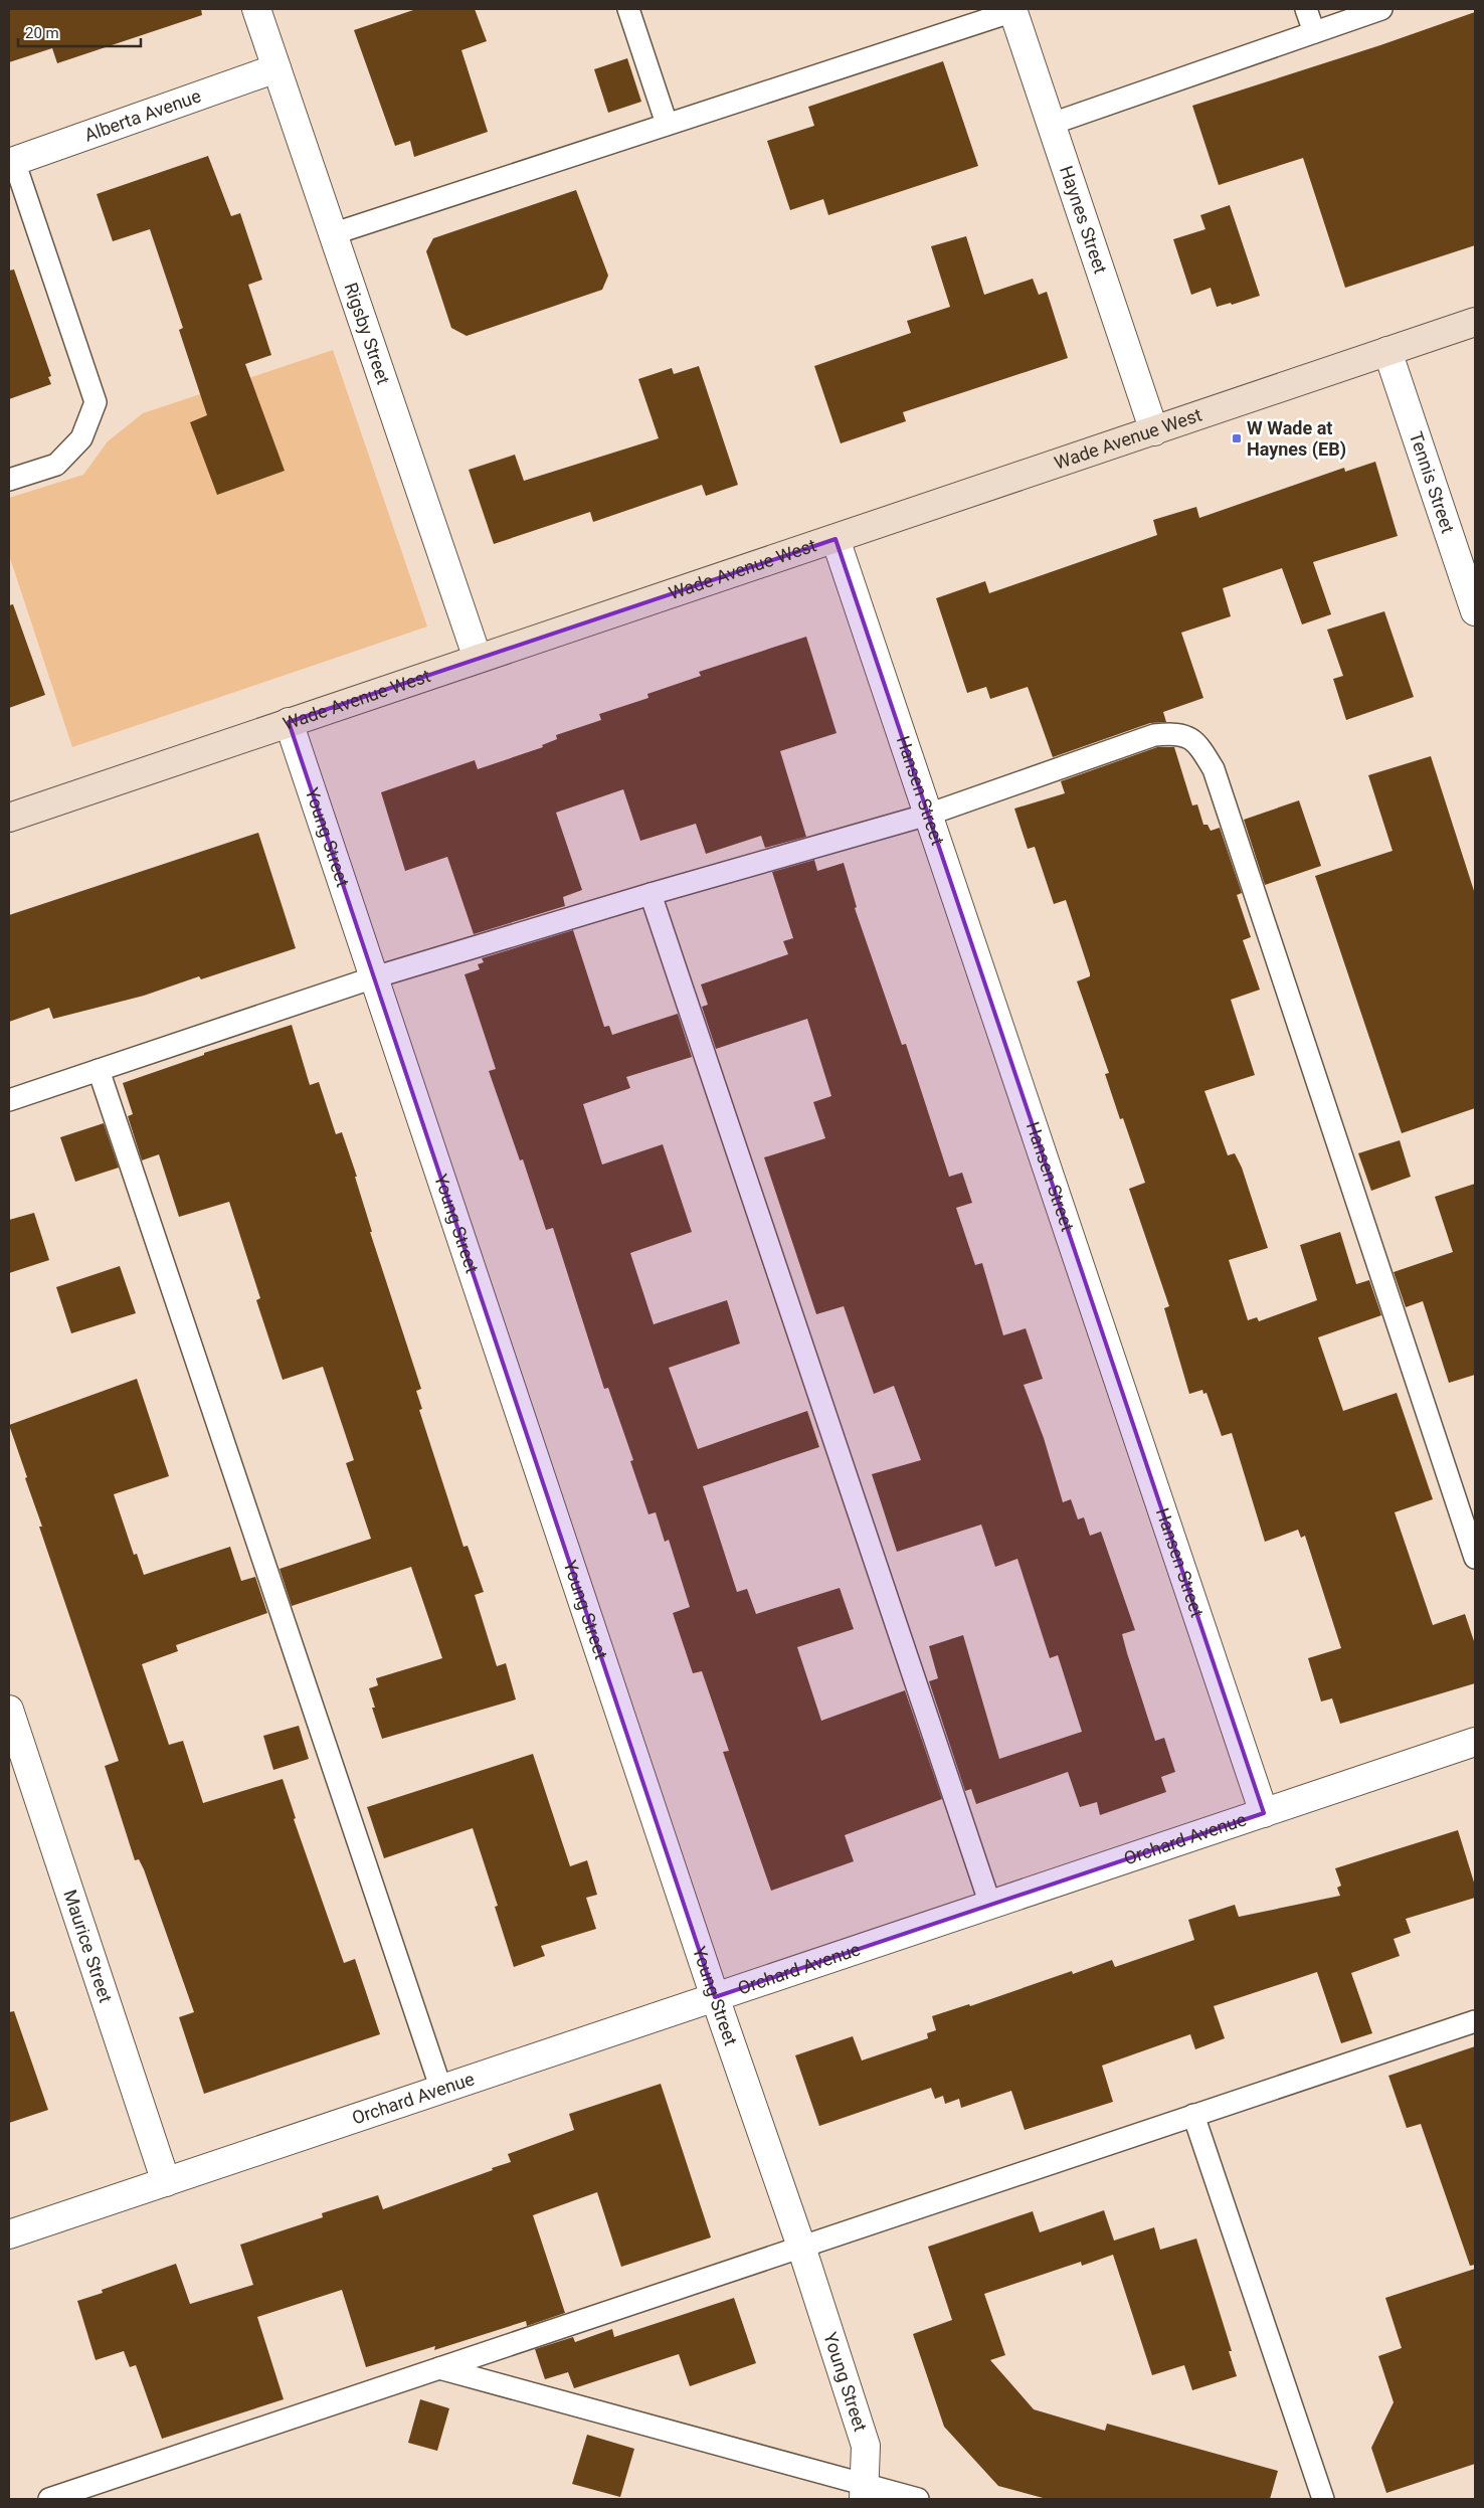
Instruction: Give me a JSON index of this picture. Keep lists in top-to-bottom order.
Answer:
{
  "streets": {
    "street": [
      "Alberta Avenue",
      "Haynes Street",
      "Rigsby Street",
      "Wade Avenue West",
      "Tennis Street",
      "Hansen Street",
      "Young Street",
      "Orchard Avenue",
      "Maurice Street"
    ]
  },
  "crossings": [
    ["Alberta Avenue", "Rigsby Street"],
    ["Haynes Street", "Wade Avenue West"],
    ["Rigsby Street", "Wade Avenue West"],
    ["Wade Avenue West", "Tennis Street"],
    ["Wade Avenue West", "Hansen Street"],
    ["Wade Avenue West", "Young Street"],
    ["Hansen Street", "Orchard Avenue"],
    ["Young Street", "Orchard Avenue"],
    ["Orchard Avenue", "Maurice Street"]
  ],
  "places": {
    "transit": ["W Wade at Haynes (EB)"]
  },
  "scale_bar": "20 m"
}
